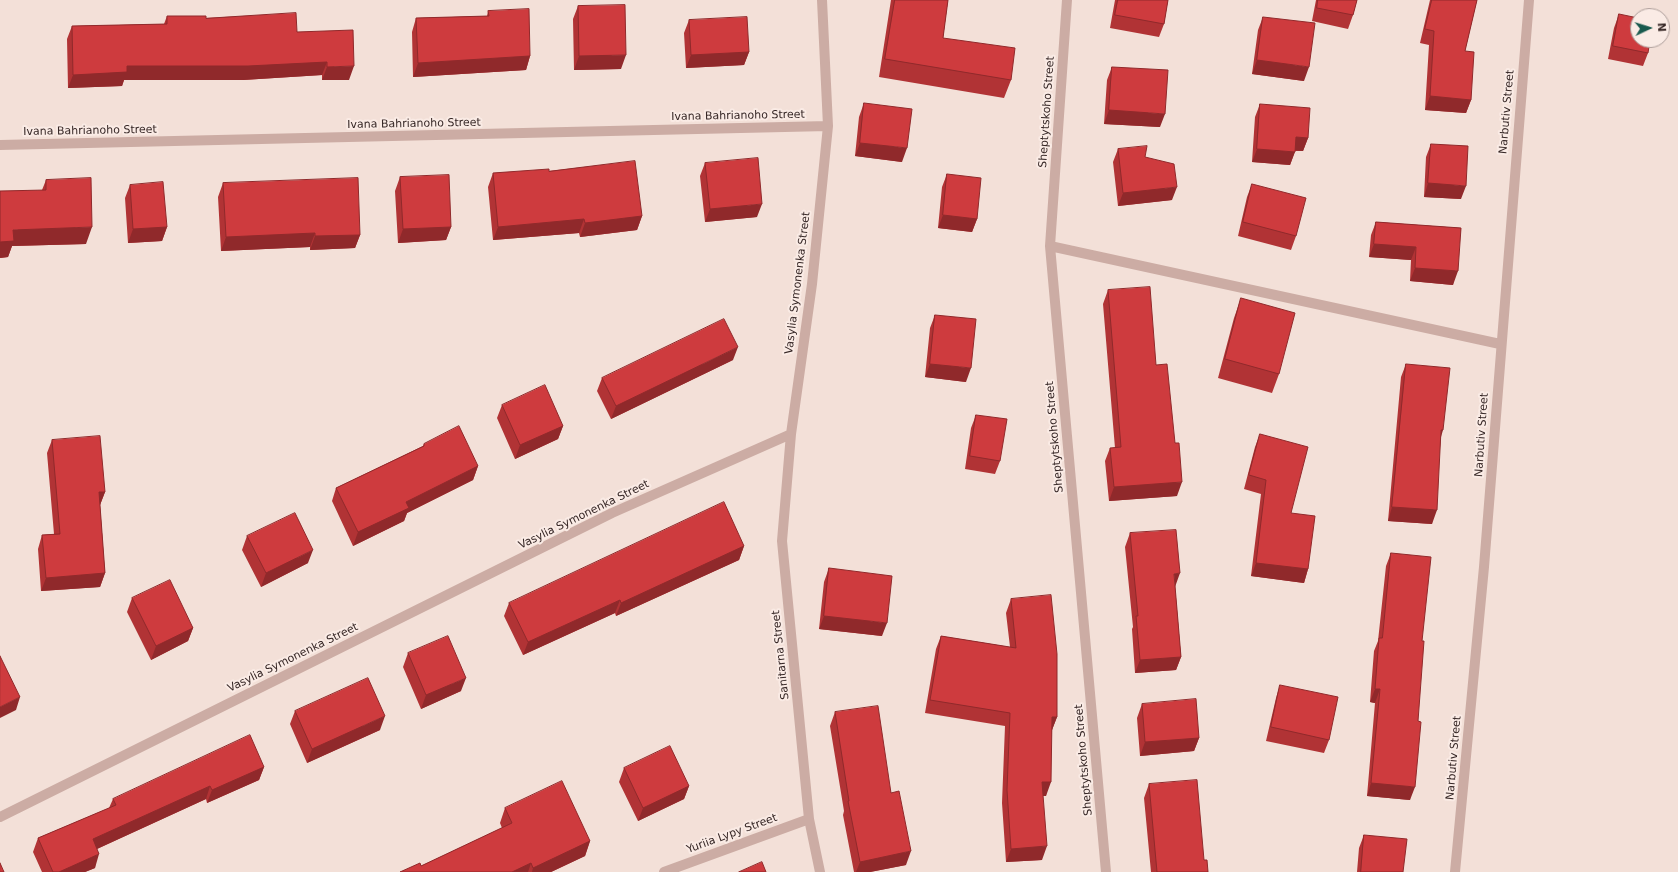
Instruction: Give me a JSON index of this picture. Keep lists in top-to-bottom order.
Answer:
{
  "streets": {
    "street": [
      "Sheptytskoho Street",
      "Narbutiv Street",
      "Ivana Bahrianoho Street",
      "Vasylia Symonenka Street",
      "Sanitarna Street",
      "Yuriia Lypy Street"
    ]
  },
  "crossings": [
    ["Ivana Bahrianoho Street", "Vasylia Symonenka Street"],
    ["Vasylia Symonenka Street", "Sanitarna Street"],
    ["Sanitarna Street", "Yuriia Lypy Street"]
  ],
  "north": "right"
}
